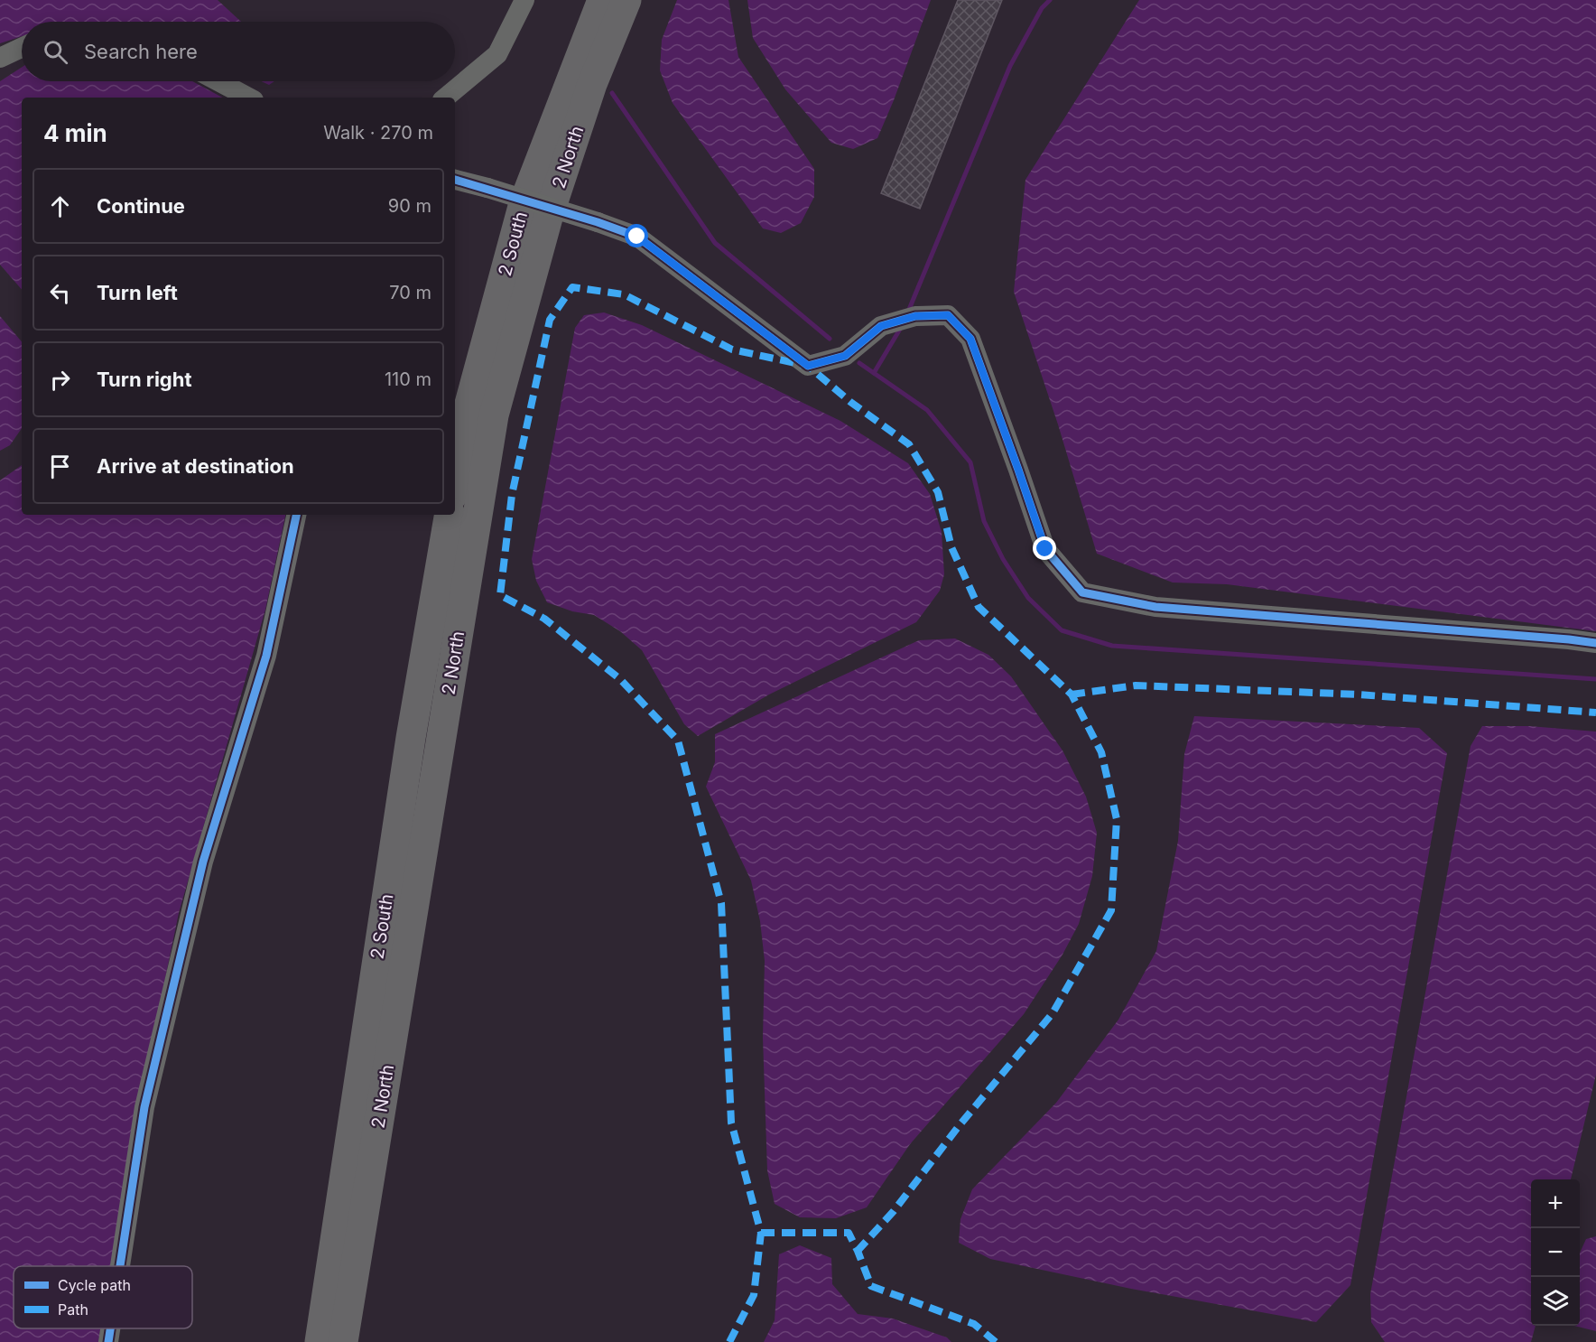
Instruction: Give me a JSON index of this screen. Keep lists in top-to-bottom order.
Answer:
{
  "streets": {
    "highway": ["2 North", "2 South"]
  },
  "legend": ["Cycle path", "Path"],
  "page": {
    "search": "Search here",
    "heading": ["4 min", "Walk · 270 m"],
    "list": [
      ["Continue", "90 m"],
      ["Turn left", "70 m"],
      ["Turn right", "110 m"],
      "Arrive at destination"
    ],
    "map_buttons": ["+", "−"]
  }
}
